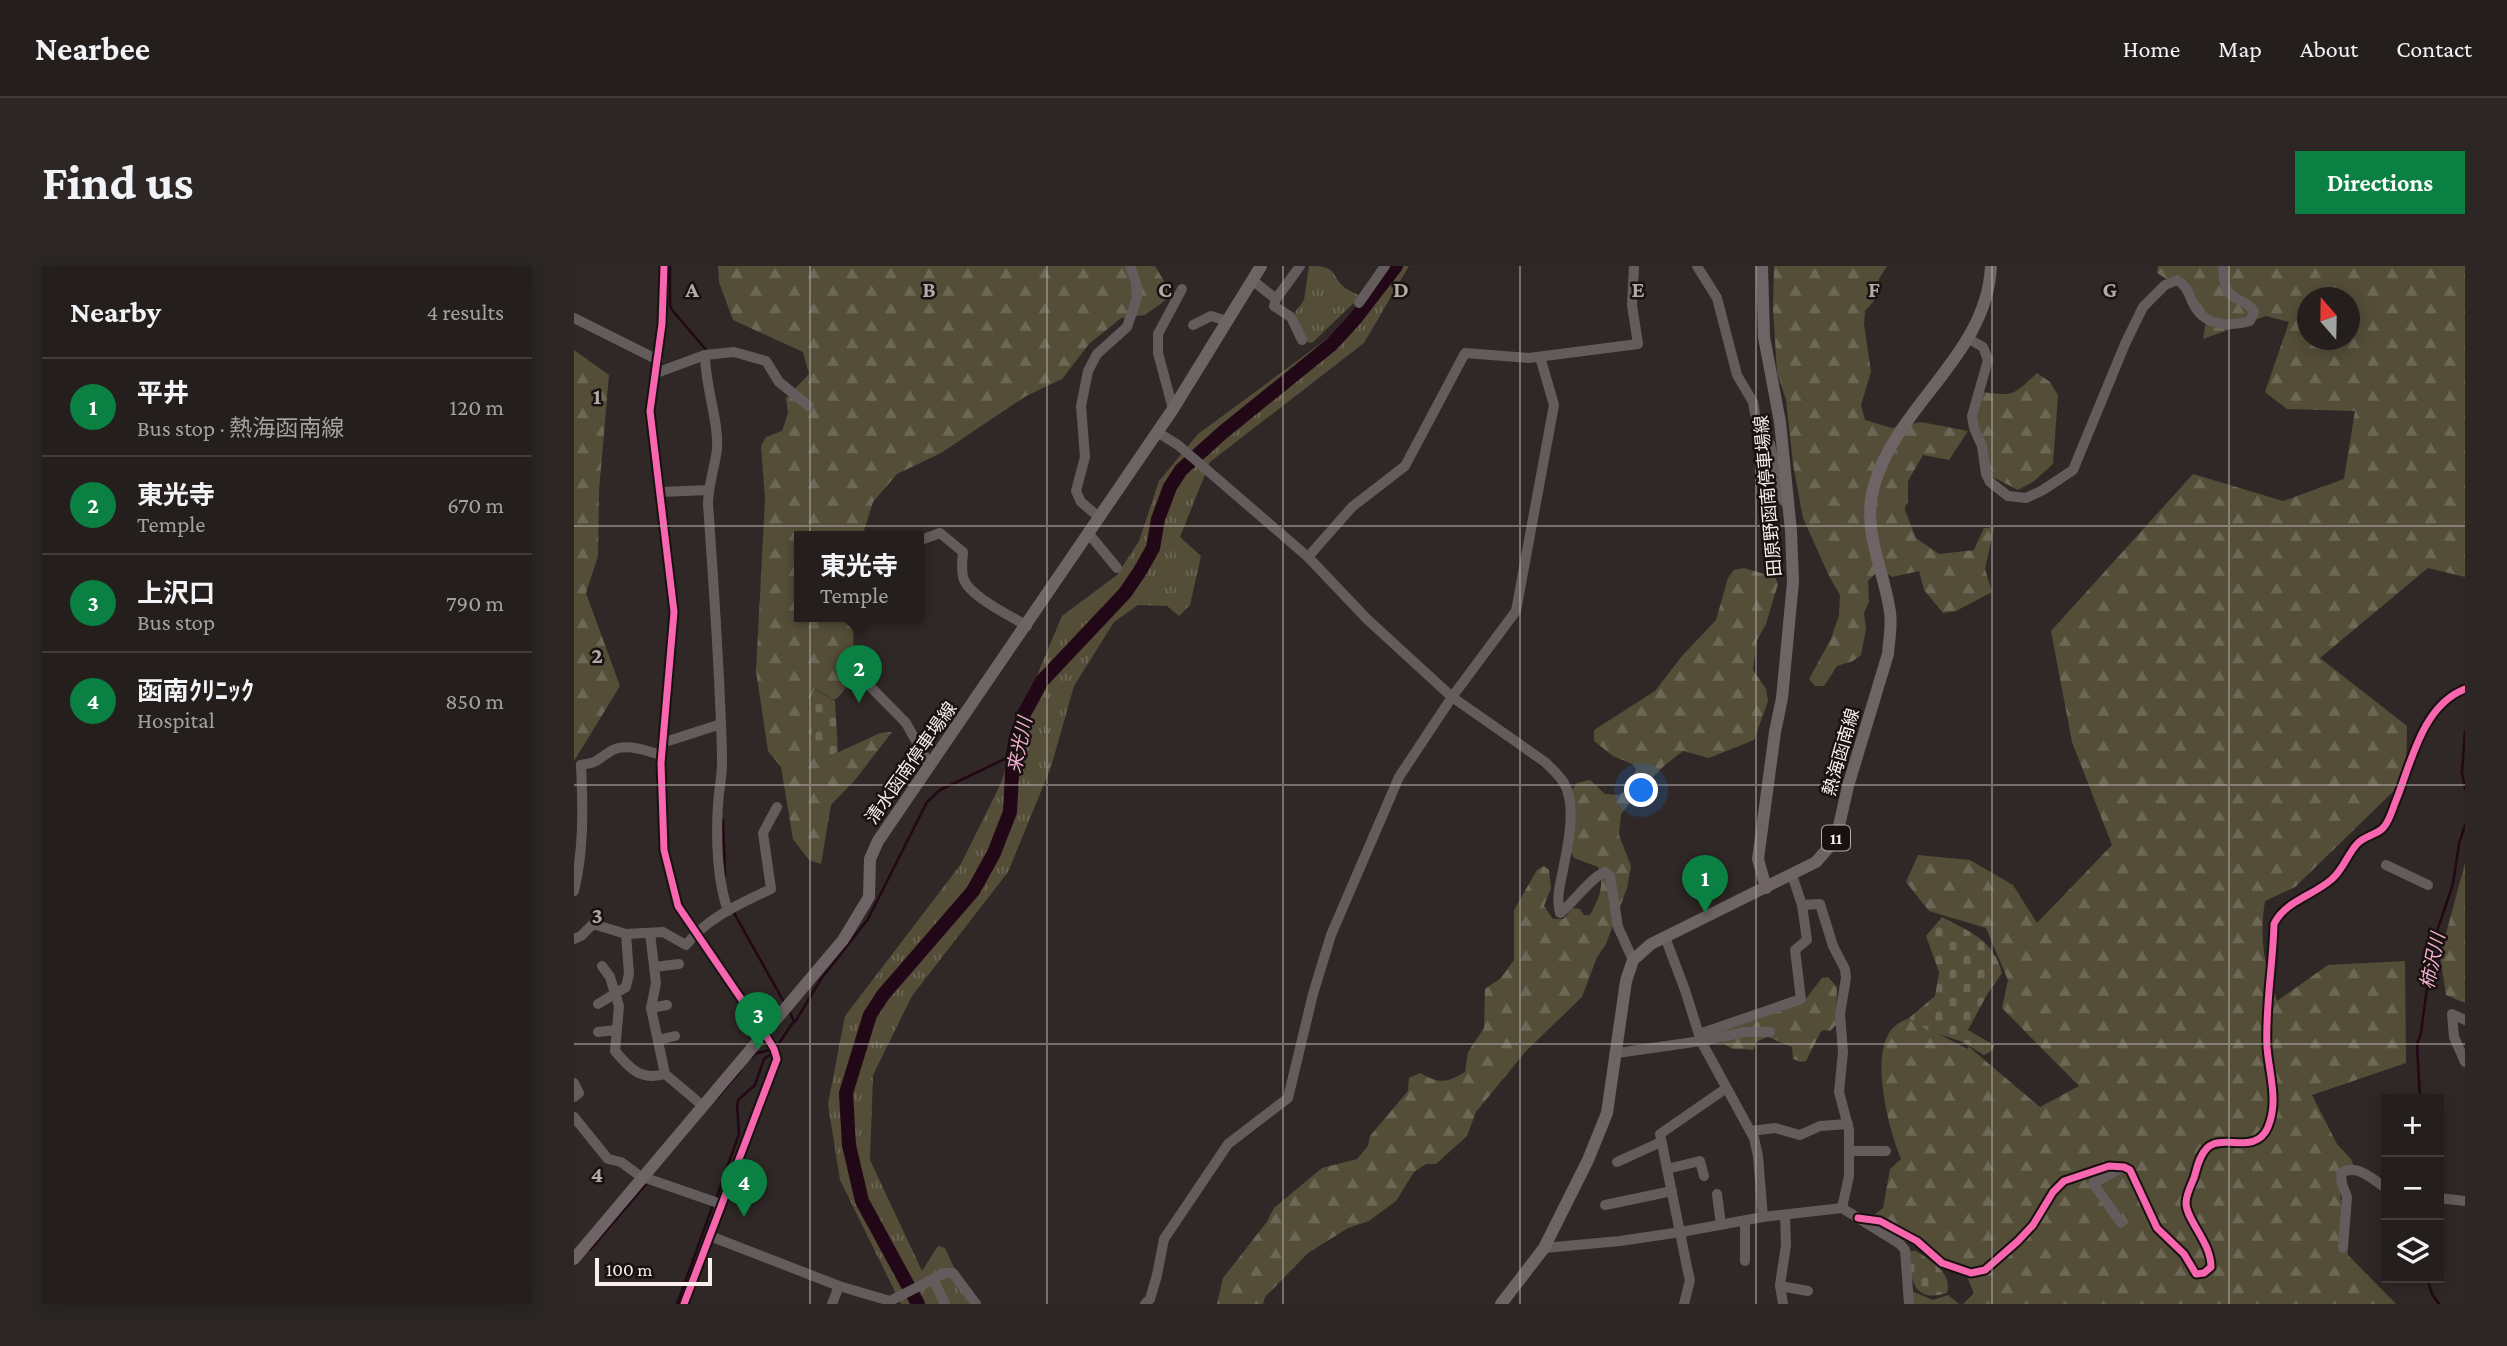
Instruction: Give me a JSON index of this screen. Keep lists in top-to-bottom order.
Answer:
{
  "streets": {
    "main road": [
      "田原野函南停車場線",
      "熱海函南線",
      "清水函南停車場線",
      "11"
    ]
  },
  "crossings": [
    ["田原野函南停車場線", "熱海函南線"]
  ],
  "water": ["来光川", "柿沢川"],
  "scale_bar": "100 m",
  "north": "top",
  "page": {
    "header": "Nearbee",
    "nav": [
      "Home",
      "Map",
      "About",
      "Contact"
    ],
    "buttons": "Directions",
    "title": "Find us",
    "heading": ["Nearby", "4 results"],
    "list": [
      {
        "mark": "1",
        "name": "平井",
        "note": "Bus stop · 熱海函南線",
        "value": "120 m"
      },
      {
        "mark": "2",
        "name": "東光寺",
        "note": "Temple",
        "value": "670 m"
      },
      {
        "mark": "3",
        "name": "上沢口",
        "note": "Bus stop",
        "value": "790 m"
      },
      {
        "mark": "4",
        "name": "函南ｸﾘﾆｯｸ",
        "note": "Hospital",
        "value": "850 m"
      }
    ],
    "popup": ["東光寺", "Temple"],
    "pins": [
      "2",
      "1",
      "3",
      "4"
    ],
    "map_buttons": ["+", "−"],
    "scale": "100 m"
  },
  "grid": {
    "columns": [
      "A",
      "B",
      "C",
      "D",
      "E",
      "F",
      "G"
    ],
    "rows": [
      "1",
      "2",
      "3",
      "4"
    ]
  }
}
